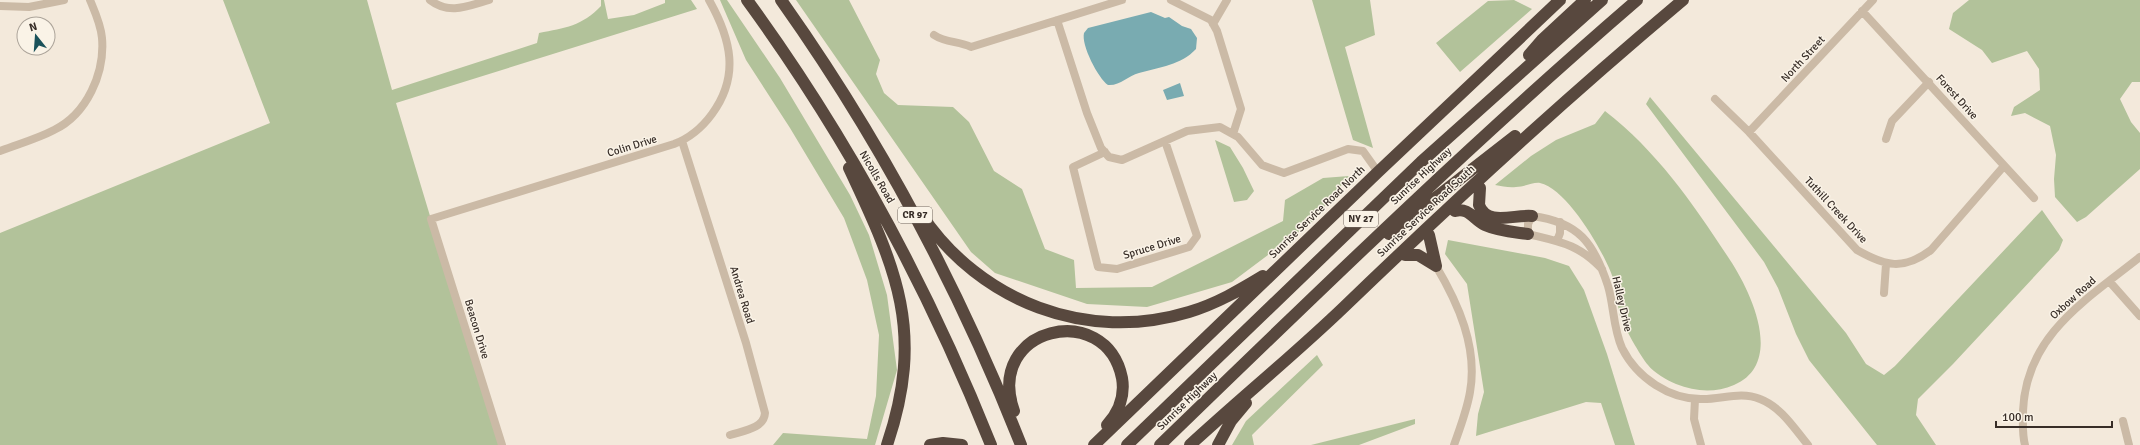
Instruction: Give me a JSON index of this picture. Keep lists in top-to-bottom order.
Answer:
{
  "streets": {
    "highway": [
      "Sunrise Highway",
      "Nicolls Road",
      "Sunrise Service Road South",
      "Sunrise Service Road North",
      "CR 97",
      "NY 27"
    ],
    "street": [
      "North Street",
      "Forest Drive",
      "Colin Drive",
      "Tuthill Creek Drive",
      "Spruce Drive",
      "Andrea Road",
      "Oxbow Road",
      "Halley Drive",
      "Beacon Drive"
    ]
  },
  "crossings": [
    ["North Street", "Forest Drive"],
    ["North Street", "Tuthill Creek Drive"],
    ["Forest Drive", "Tuthill Creek Drive"],
    ["Colin Drive", "Andrea Road"],
    ["Colin Drive", "Beacon Drive"]
  ],
  "scale_bar": "100 m",
  "north": "top"
}
